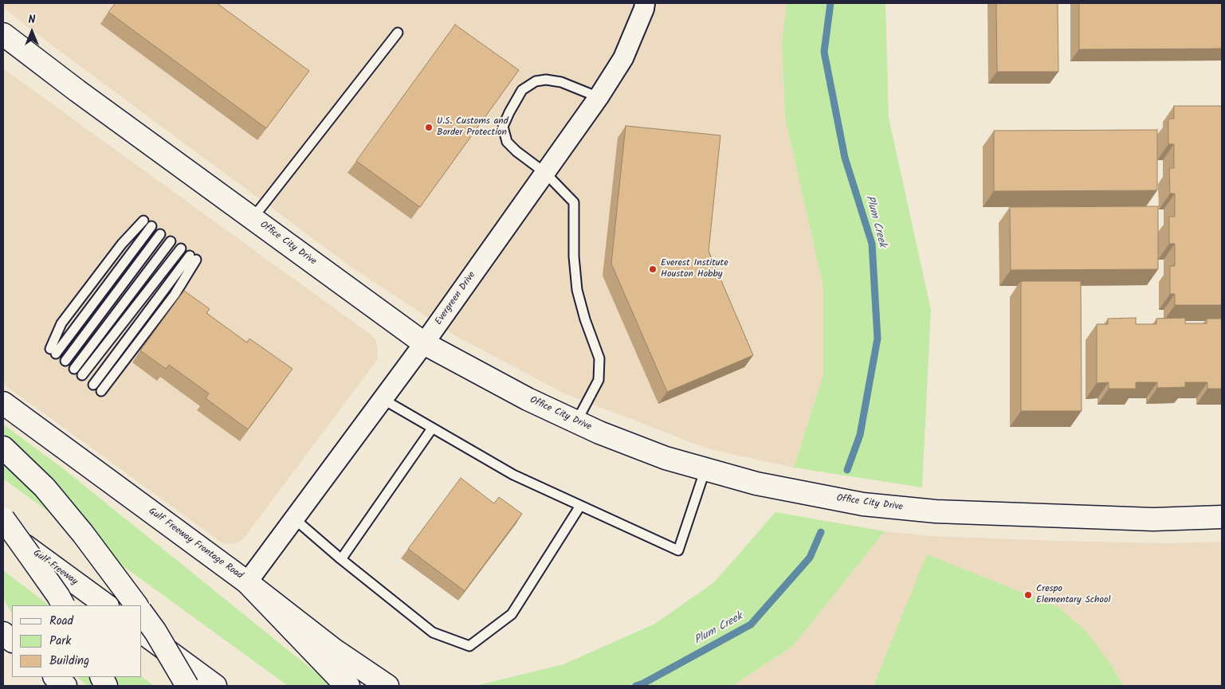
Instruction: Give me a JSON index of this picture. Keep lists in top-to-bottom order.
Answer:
{
  "streets": {
    "main road": ["Office City Drive", "Gulf Freeway Frontage Road", "Gulf Freeway"],
    "street": ["Evergreen Drive"]
  },
  "crossings": [
    ["Office City Drive", "Evergreen Drive"],
    ["Evergreen Drive", "Gulf Freeway Frontage Road"]
  ],
  "water": ["Plum Creek"],
  "places": ["U.S. Customs and Border Protection", "Everest Institute Houston Hobby", "Crespo Elementary School"],
  "legend": ["Road", "Park", "Building"],
  "north": "top"
}
